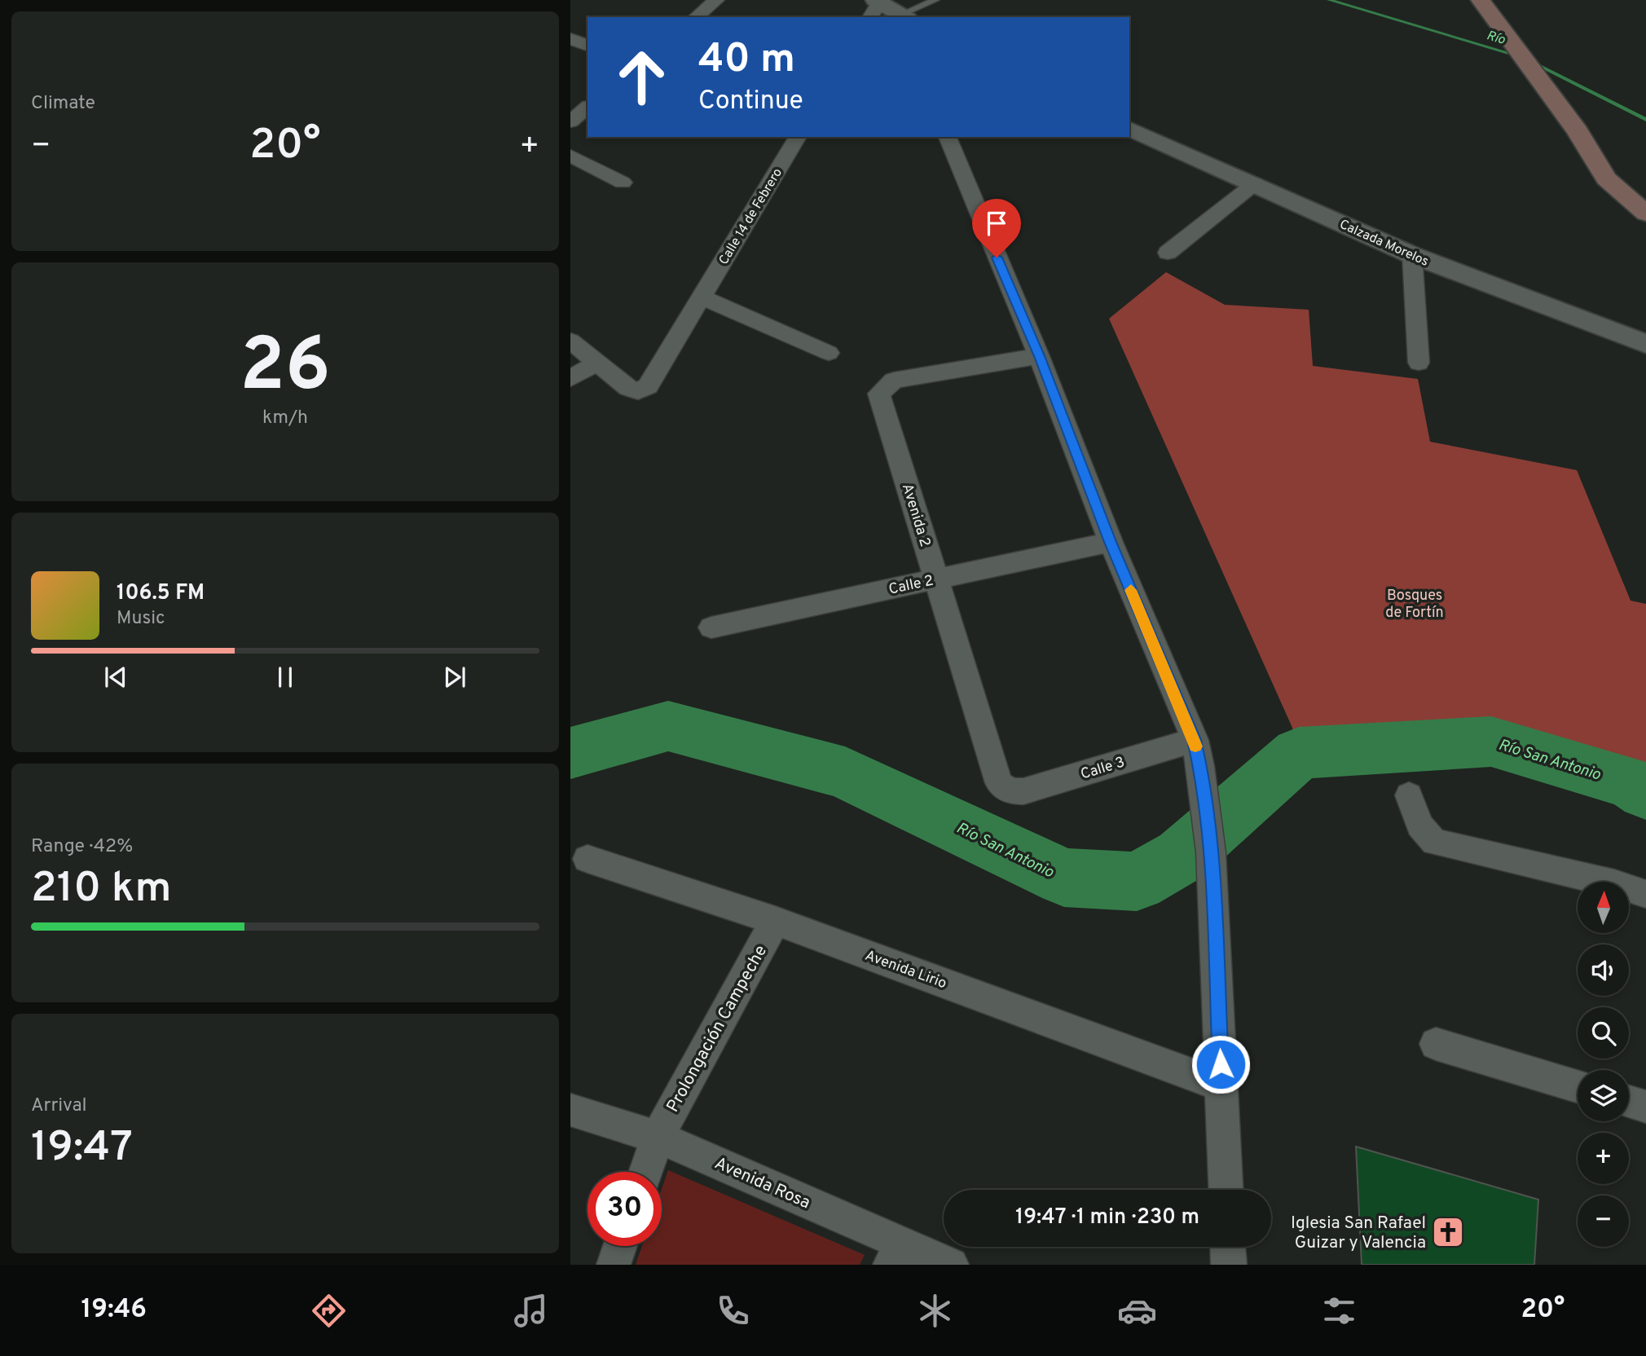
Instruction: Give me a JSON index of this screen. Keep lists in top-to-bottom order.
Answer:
{
  "streets": {
    "street": [
      "Calle 14 de Febrero",
      "Calzada Morelos",
      "Avenida 2",
      "Calle 2",
      "Calle 3",
      "Avenida Lirio",
      "Prolongación Campeche",
      "Avenida Rosa"
    ]
  },
  "crossings": [
    ["Avenida 2", "Calle 2"],
    ["Avenida 2", "Calle 3"],
    ["Avenida Lirio", "Prolongación Campeche"],
    ["Prolongación Campeche", "Avenida Rosa"]
  ],
  "water": ["Río", "Río San Antonio"],
  "parks": ["Bosques de Fortín"],
  "places": {
    "church": ["Iglesia San Rafael Guizar y Valencia"]
  },
  "north": "top",
  "page": {
    "tile": [
      "Climate",
      ["26", "km/h"],
      ["Range · 42%", "210 km"],
      ["Arrival", "19:47"]
    ],
    "turn": ["40 m", "Continue"],
    "heat": ["−", "20°", "+"],
    "song": ["106.5 FM", "Music"],
    "map_buttons": ["+", "−"],
    "limit": "30",
    "trip": "19:47 · 1 min · 230 m",
    "tabs": ["19:46", "20°"]
  }
}
